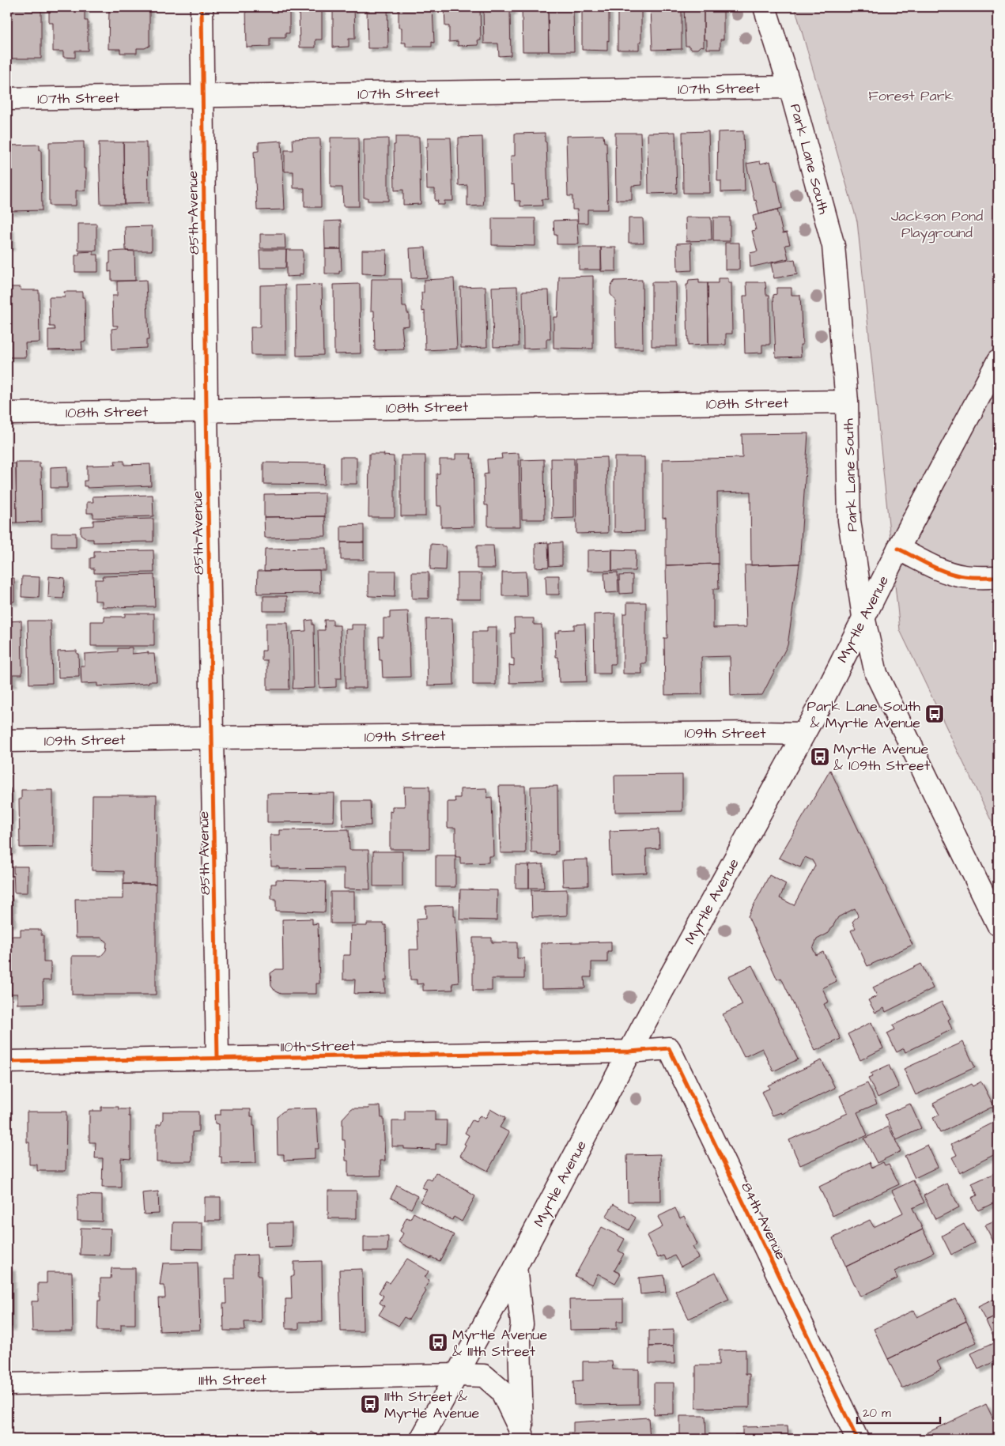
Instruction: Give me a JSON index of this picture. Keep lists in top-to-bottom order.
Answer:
{
  "streets": {
    "street": [
      "107th Street",
      "Park Lane South",
      "85th Avenue",
      "108th Street",
      "Myrtle Avenue",
      "109th Street",
      "110th Street",
      "84th Avenue",
      "111th Street"
    ]
  },
  "crossings": [
    ["107th Street", "Park Lane South"],
    ["107th Street", "85th Avenue"],
    ["Park Lane South", "108th Street"],
    ["Park Lane South", "Myrtle Avenue"],
    ["85th Avenue", "108th Street"],
    ["85th Avenue", "109th Street"],
    ["85th Avenue", "110th Street"],
    ["Myrtle Avenue", "109th Street"],
    ["Myrtle Avenue", "110th Street"],
    ["Myrtle Avenue", "84th Avenue"],
    ["Myrtle Avenue", "111th Street"],
    ["110th Street", "84th Avenue"]
  ],
  "parks": ["Forest Park", "Jackson Pond Playground"],
  "places": {
    "bus stop": [
      "Park Lane South & Myrtle Avenue",
      "Myrtle Avenue & 109th Street",
      "Myrtle Avenue & 111th Street",
      "111th Street & Myrtle Avenue"
    ]
  },
  "scale_bar": "20 m"
}
